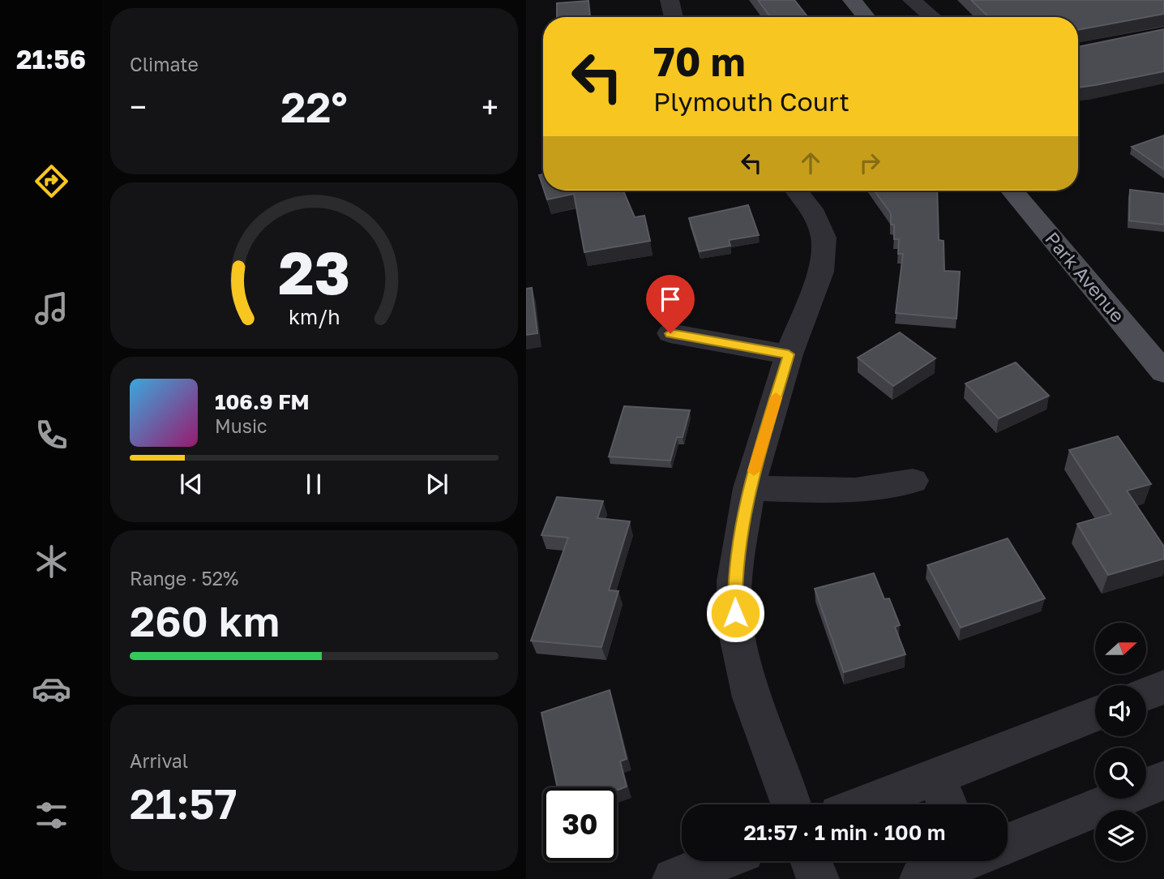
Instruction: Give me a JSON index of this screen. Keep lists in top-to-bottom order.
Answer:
{
  "streets": {
    "main road": ["Park Avenue"]
  },
  "north": "right",
  "page": {
    "tabs": "21:56",
    "tile": [
      "Climate",
      ["Range · 52%", "260 km"],
      ["Arrival", "21:57"]
    ],
    "turn": ["70 m", "Plymouth Court"],
    "heat": ["−", "22°", "+"],
    "song": ["106.9 FM", "Music"],
    "limit": "30",
    "trip": "21:57 · 1 min · 100 m",
    "gauge": ["23", "km/h"]
  }
}
